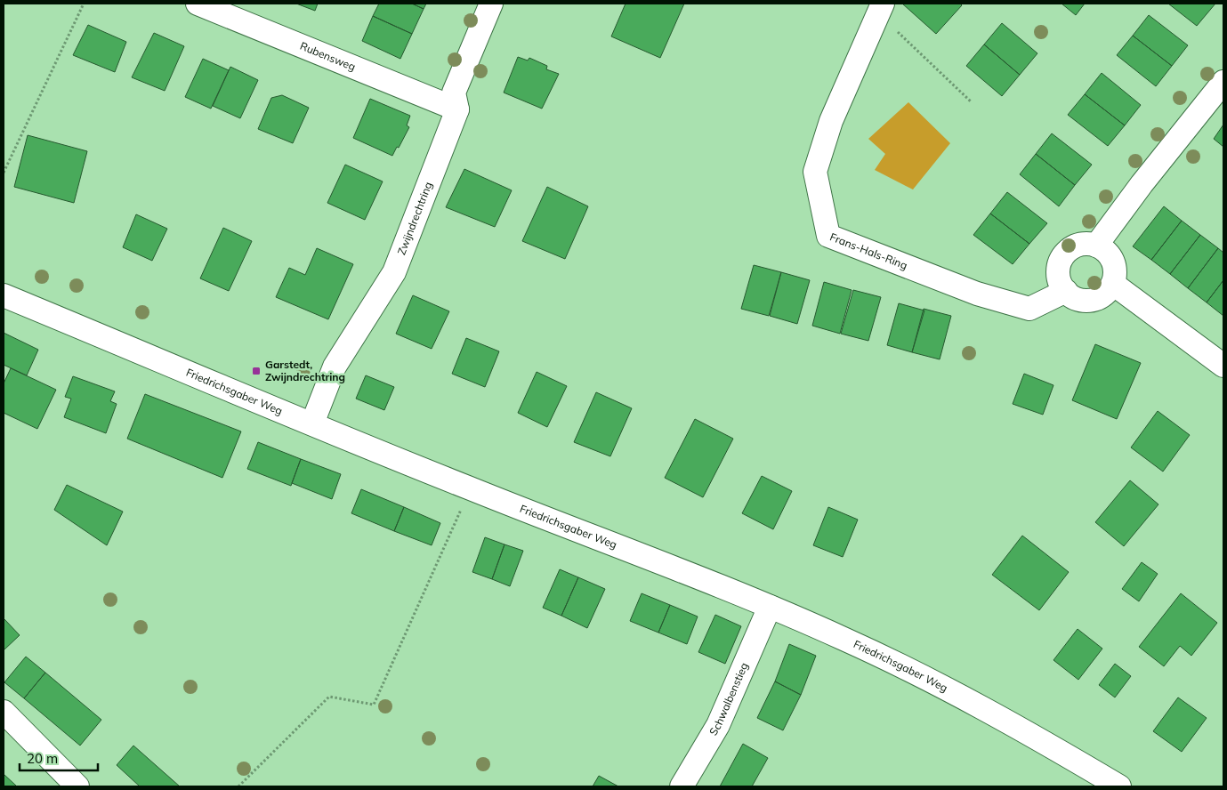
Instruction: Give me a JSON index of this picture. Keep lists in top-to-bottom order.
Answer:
{
  "streets": {
    "street": [
      "Rubensweg",
      "Zwijndrechtring",
      "Frans-Hals-Ring",
      "Friedrichsgaber Weg",
      "Schwalbenstieg"
    ]
  },
  "crossings": [
    ["Rubensweg", "Zwijndrechtring"],
    ["Zwijndrechtring", "Friedrichsgaber Weg"],
    ["Friedrichsgaber Weg", "Schwalbenstieg"]
  ],
  "places": {
    "transit": ["Garstedt, Zwijndrechtring"]
  },
  "scale_bar": "20 m"
}
